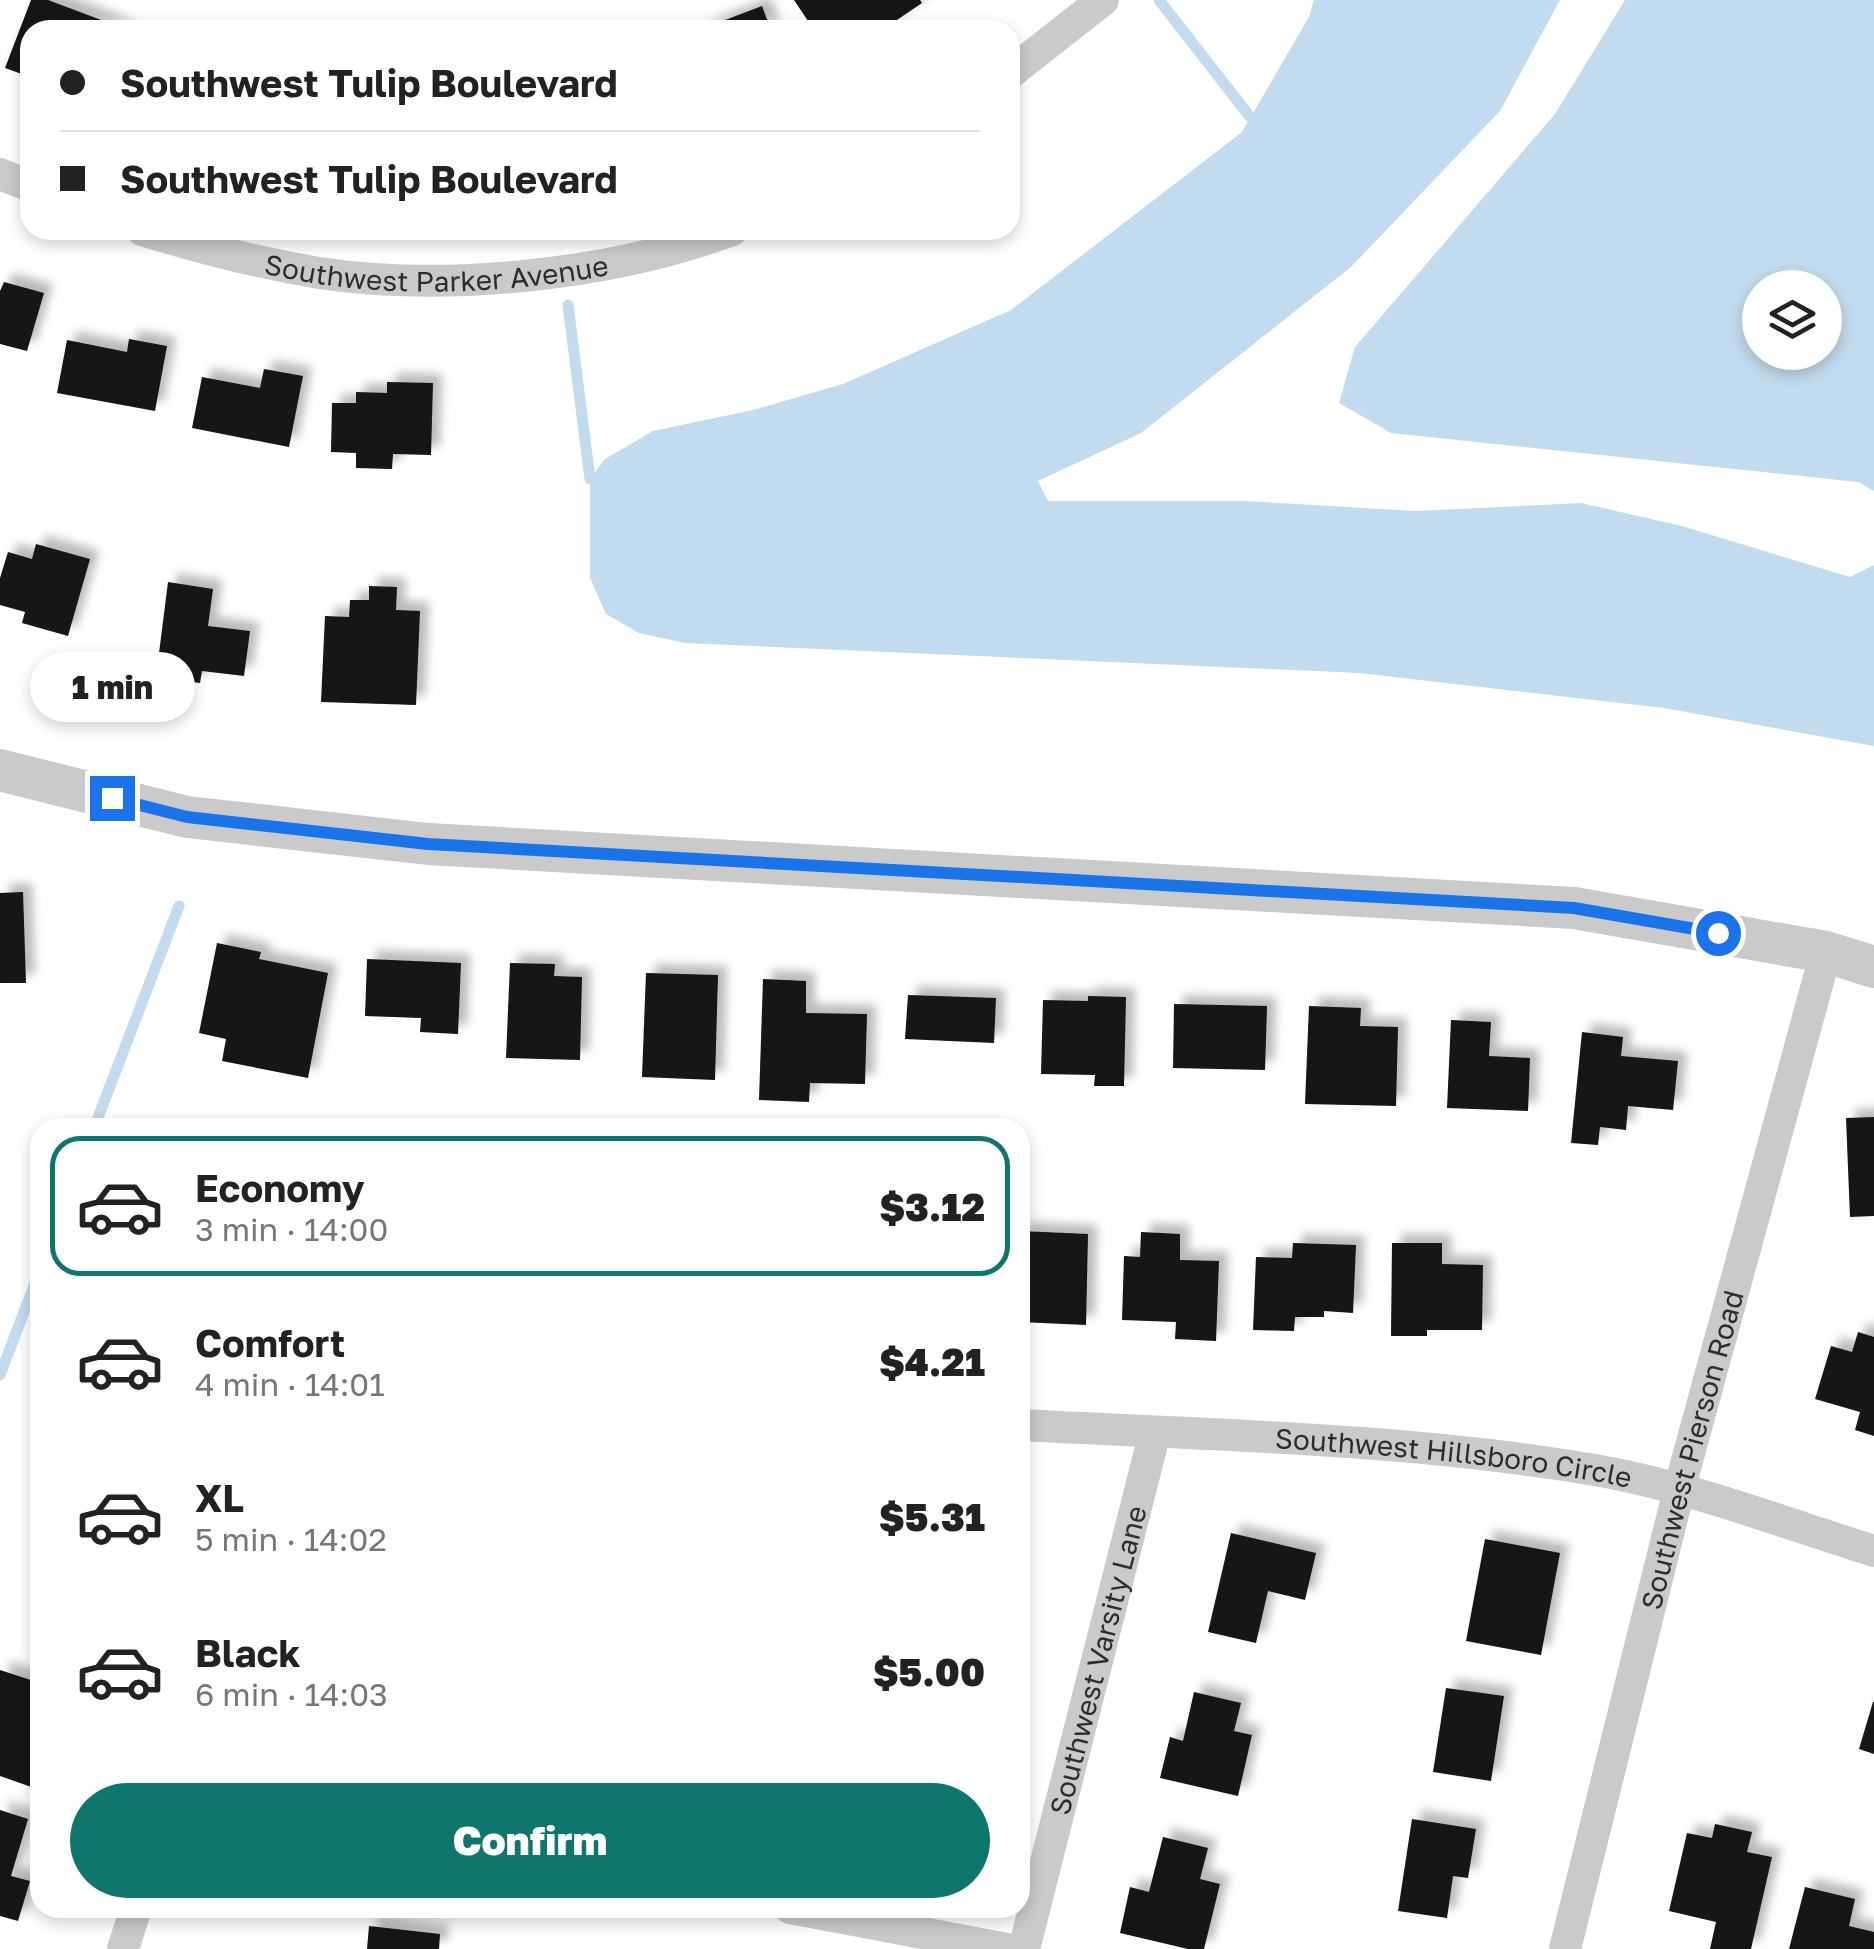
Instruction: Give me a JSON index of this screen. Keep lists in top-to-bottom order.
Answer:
{
  "streets": {
    "street": [
      "Southwest Parker Avenue",
      "Southwest Pierson Road",
      "Southwest Hillsboro Circle",
      "Southwest Varsity Lane"
    ]
  },
  "crossings": [
    ["Southwest Pierson Road", "Southwest Hillsboro Circle"],
    ["Southwest Hillsboro Circle", "Southwest Varsity Lane"]
  ],
  "page": {
    "banner": ["Southwest Tulip Boulevard", "Southwest Tulip Boulevard"],
    "bubble": "1 min",
    "list": [
      {
        "name": "Economy",
        "note": "3 min · 14:00",
        "value": "$3.12"
      },
      {
        "name": "Comfort",
        "note": "4 min · 14:01",
        "value": "$4.21"
      },
      {
        "name": "XL",
        "note": "5 min · 14:02",
        "value": "$5.31"
      },
      {
        "name": "Black",
        "note": "6 min · 14:03",
        "value": "$5.00"
      }
    ],
    "buttons": "Confirm"
  }
}
